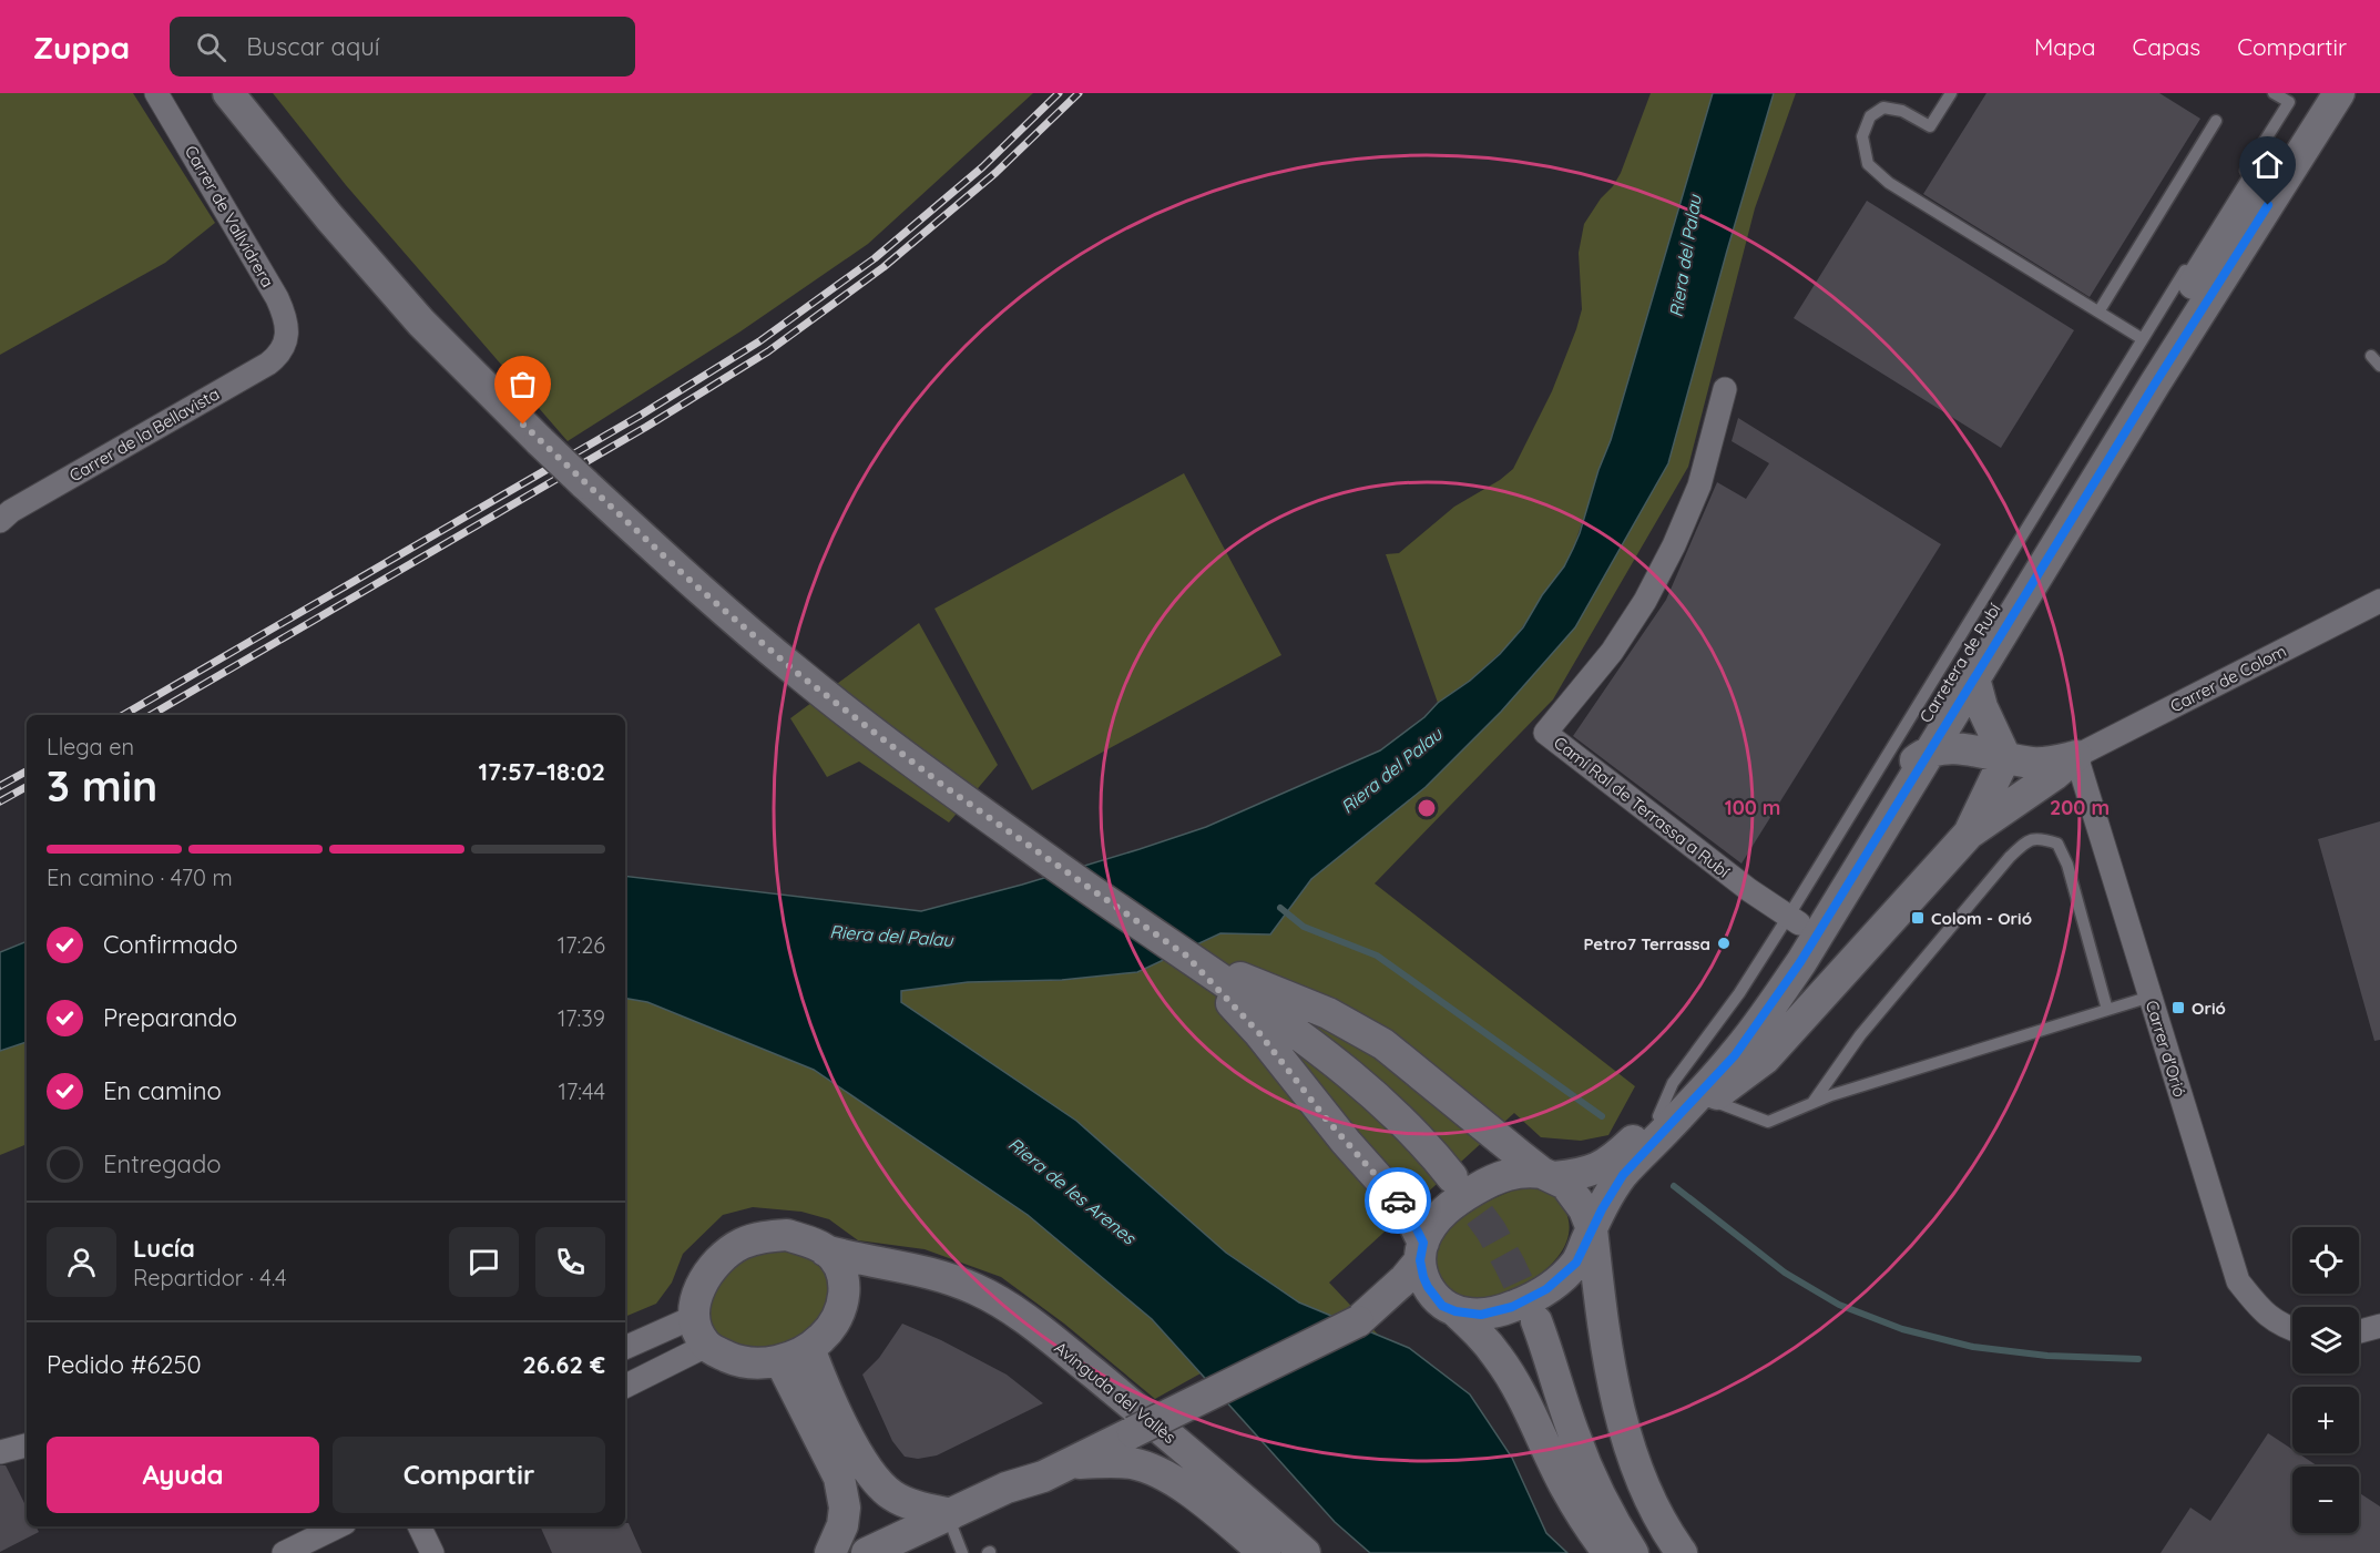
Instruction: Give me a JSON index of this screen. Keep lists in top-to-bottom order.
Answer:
{
  "streets": {
    "main road": ["Carretera de Rubí", "Avinguda del Vallès"],
    "street": [
      "Carrer de Vallvidrera",
      "Carrer de la Bellavista",
      "Carrer de Colom",
      "Camí Ral de Terrassa a Rubí",
      "Carrer d'Orió"
    ]
  },
  "crossings": [
    ["Carrer de Vallvidrera", "Carrer de la Bellavista"],
    ["Carretera de Rubí", "Camí Ral de Terrassa a Rubí"],
    ["Carrer de Colom", "Carrer d'Orió"]
  ],
  "water": ["Riera del Palau", "Riera de les Arenes"],
  "places": {
    "transit": ["Colom - Orió", "Orió"],
    "other": ["Petro7 Terrassa"]
  },
  "page": {
    "header": "Zuppa",
    "search": "Buscar aquí",
    "nav": ["Mapa", "Capas", "Compartir"],
    "heading": ["3 min", "Llega en", "17:57–18:02"],
    "panel": [
      "Lucía",
      "Repartidor · 4.4",
      "Pedido #6250",
      "26.62 €"
    ],
    "bar": "En camino · 470 m",
    "list": [
      ["Confirmado", "17:26"],
      ["Preparando", "17:39"],
      ["En camino", "17:44"],
      "Entregado"
    ],
    "map_buttons": ["+", "−"],
    "buttons": ["Ayuda", "Compartir"]
  },
  "rings": ["100 m", "200 m"]
}
